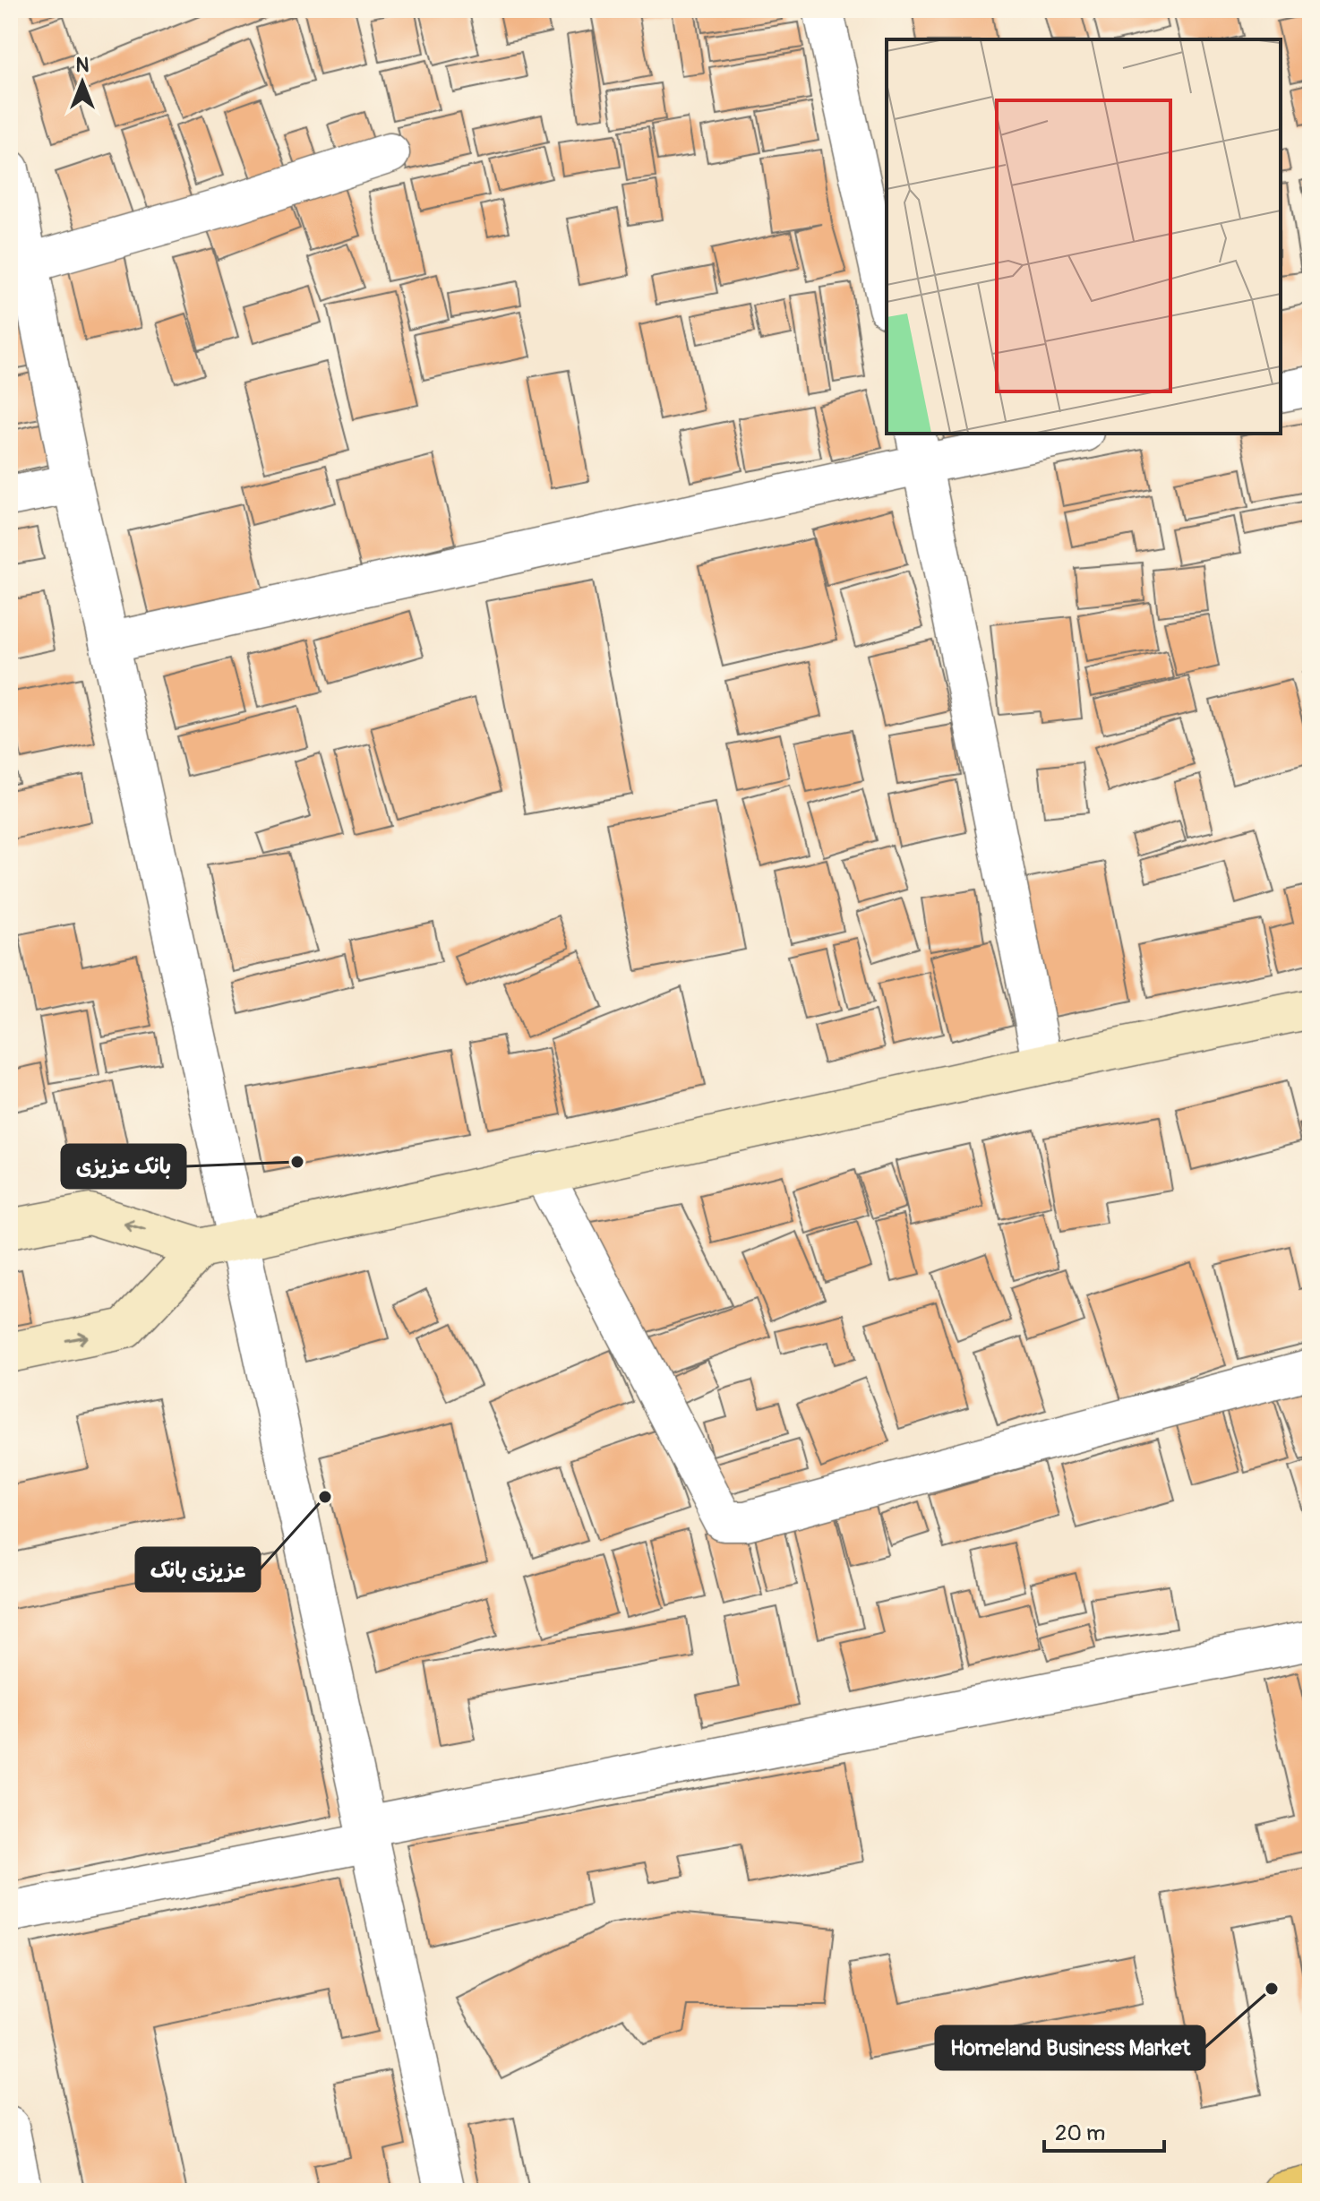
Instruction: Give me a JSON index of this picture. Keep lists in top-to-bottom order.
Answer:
{
  "places": ["بانک عزیزی", "عزیزی بانک", "Homeland Business Market"],
  "scale_bar": "20 m",
  "north": "top"
}
